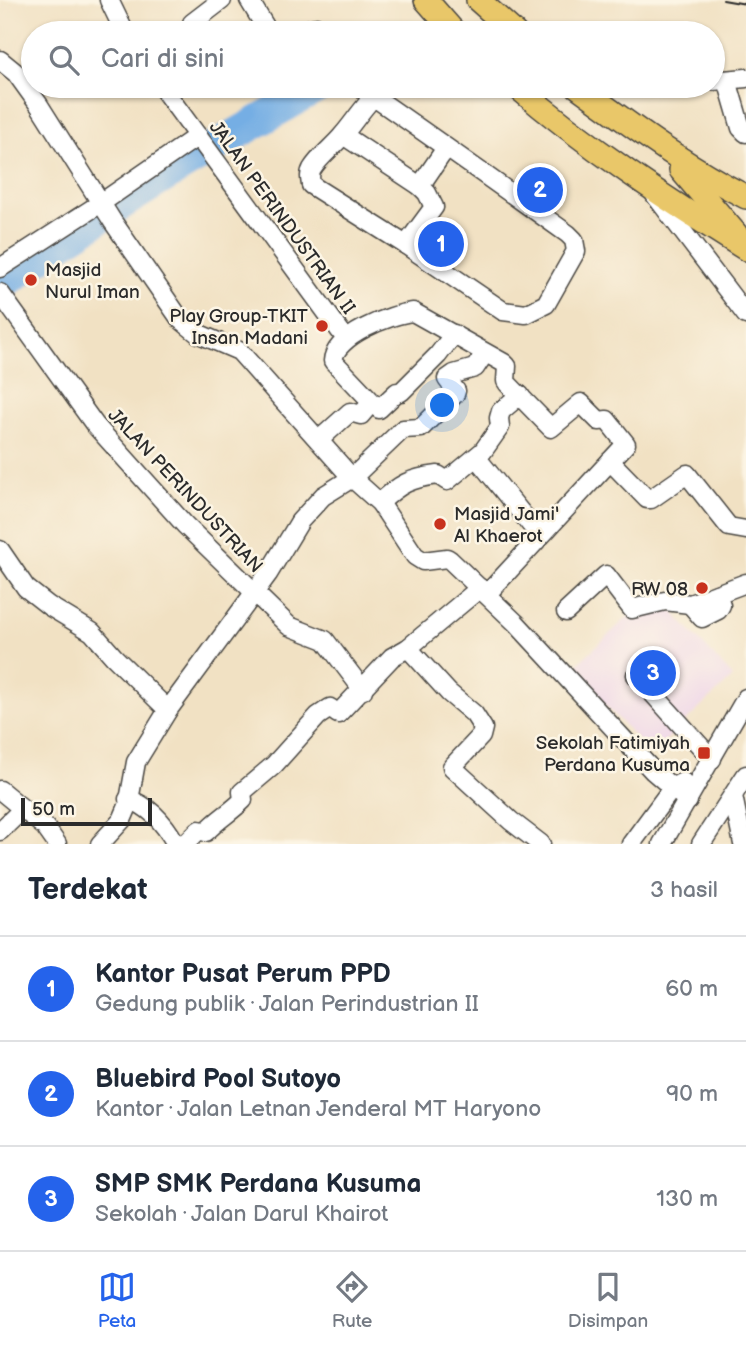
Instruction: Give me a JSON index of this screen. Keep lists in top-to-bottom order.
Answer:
{
  "streets": {
    "street": ["JALAN PERINDUSTRIAN II", "JALAN PERINDUSTRIAN"]
  },
  "places": {
    "other": [
      "Masjid Nurul Iman",
      "Play Group-TKIT Insan Madani",
      "Masjid Jami' Al Khaerot",
      "RW 08"
    ],
    "transit": ["Sekolah Fatimiyah Perdana Kusuma"]
  },
  "scale_bar": "50 m",
  "page": {
    "search": "Cari di sini",
    "pins": ["2", "1", "3"],
    "scale": "50 m",
    "heading": ["Terdekat", "3 hasil"],
    "list": [
      {
        "mark": "1",
        "name": "Kantor Pusat Perum PPD",
        "note": "Gedung publik · Jalan Perindustrian II",
        "value": "60 m"
      },
      {
        "mark": "2",
        "name": "Bluebird Pool Sutoyo",
        "note": "Kantor · Jalan Letnan Jenderal MT Haryono",
        "value": "90 m"
      },
      {
        "mark": "3",
        "name": "SMP SMK Perdana Kusuma",
        "note": "Sekolah · Jalan Darul Khairot",
        "value": "130 m"
      }
    ],
    "nav": ["Peta", "Rute", "Disimpan"]
  }
}
